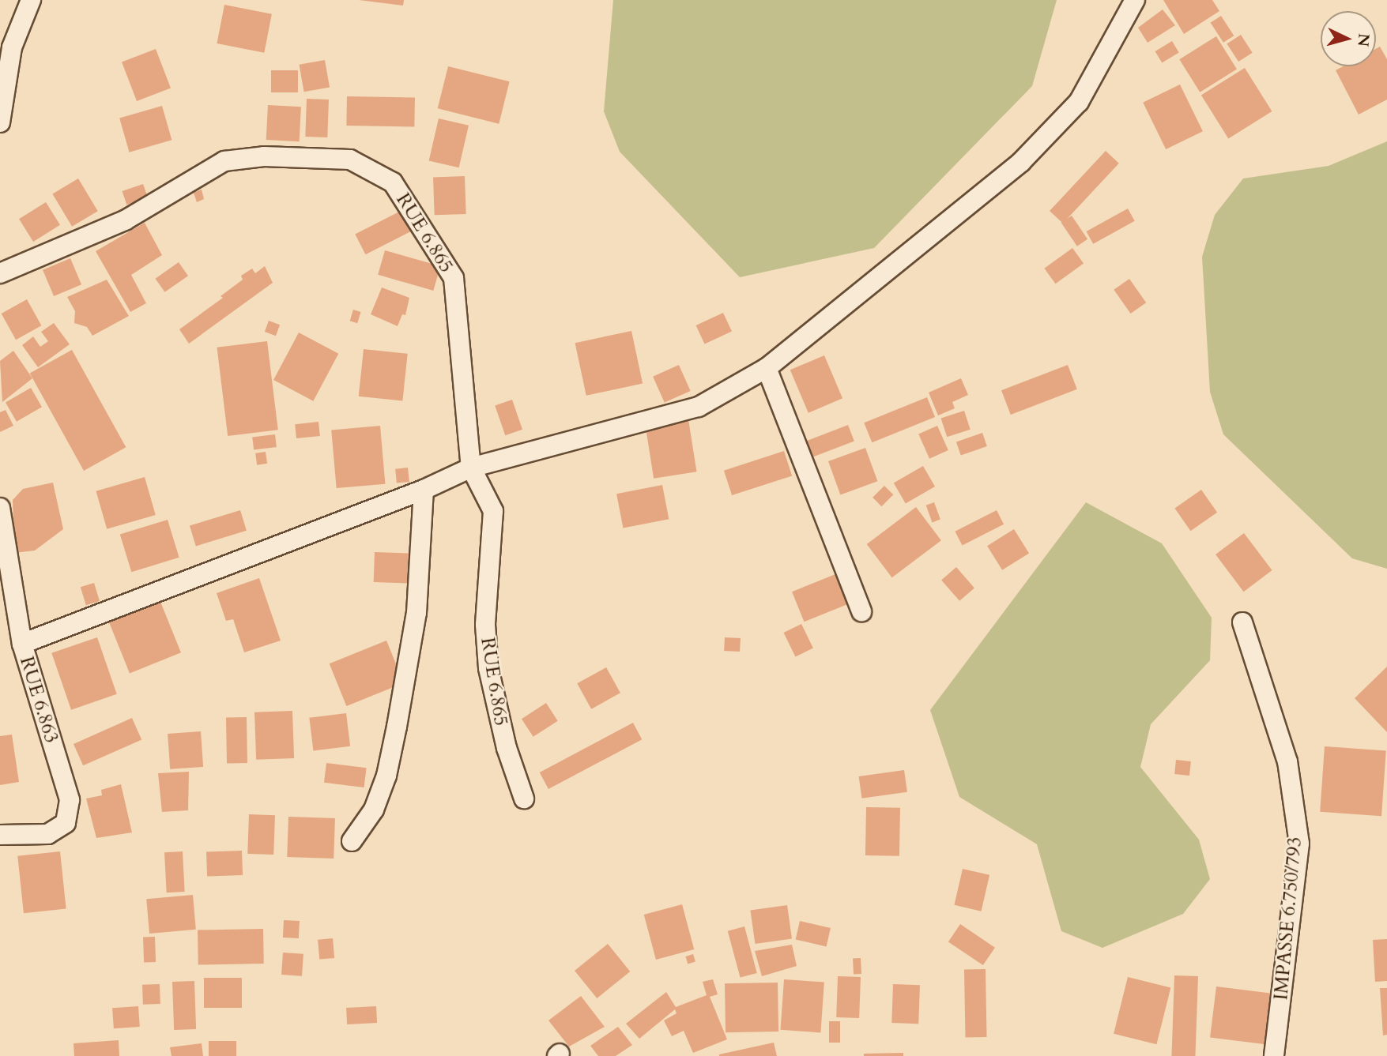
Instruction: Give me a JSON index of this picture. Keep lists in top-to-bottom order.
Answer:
{
  "streets": {
    "street": ["RUE 6.865", "RUE 6.863", "IMPASSE 6.750/793"]
  },
  "north": "right"
}
